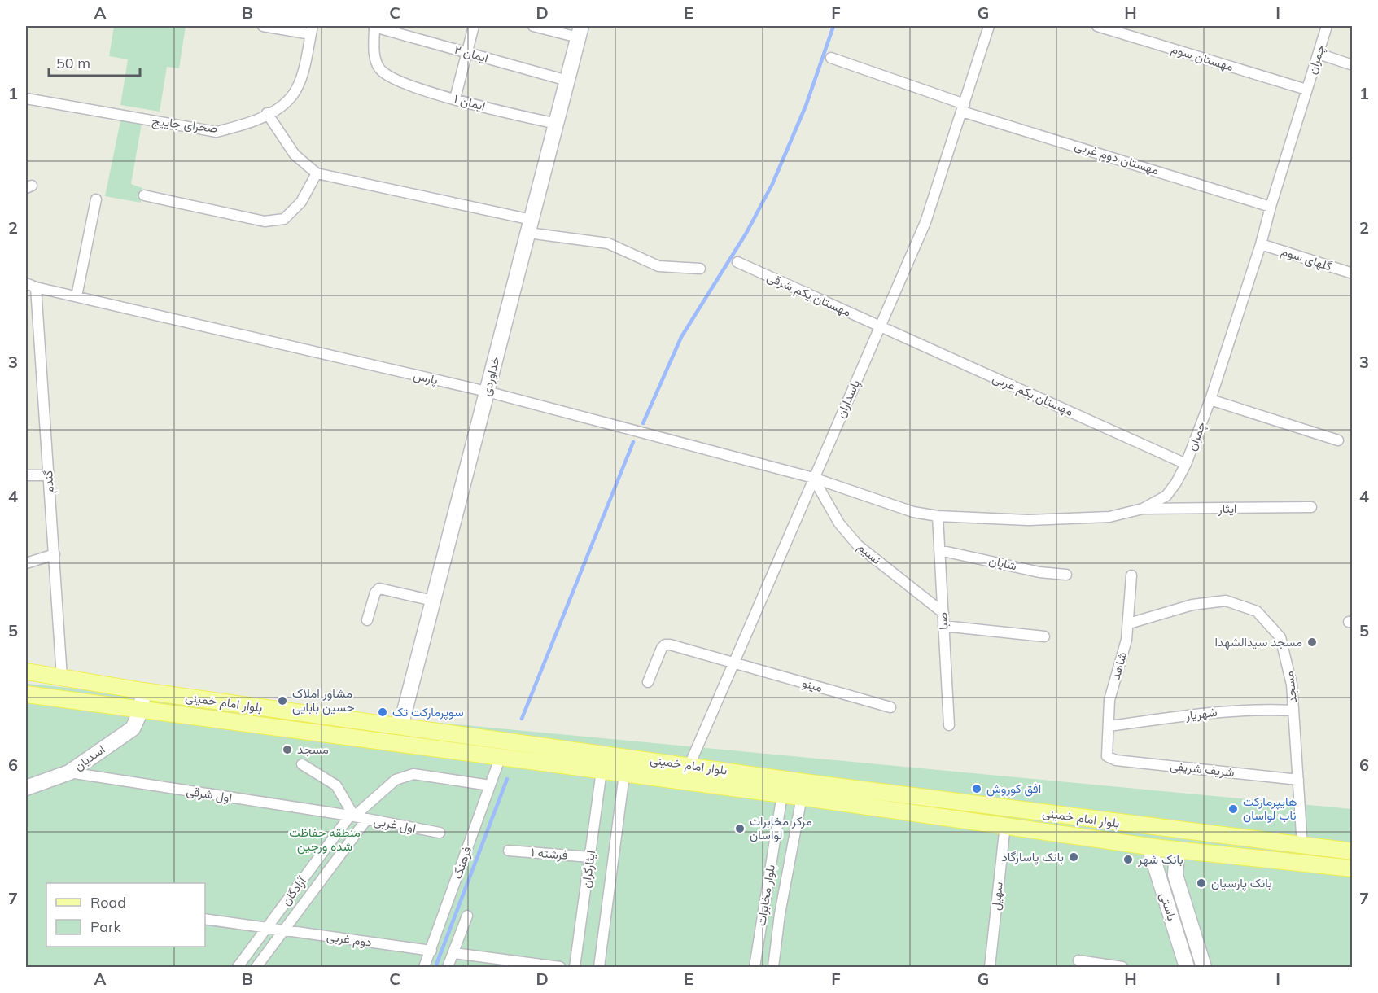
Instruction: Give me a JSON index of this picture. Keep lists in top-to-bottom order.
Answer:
{
  "streets": {
    "main road": ["بلوار امام خمینی"],
    "street": [
      "ایمان ۲",
      "مهستان سوم",
      "چمران",
      "ایمان ۱",
      "صحرای جاییج",
      "مهستان دوم غربی",
      "گلهای سوم",
      "مهستان یکم شرقی",
      "خداوردی",
      "پارس",
      "مهستان یکم غربی",
      "پاسداران",
      "گندم",
      "ایثار",
      "نسیم",
      "شایان",
      "صبا",
      "شاهد",
      "مینو",
      "مسجد",
      "شهریار",
      "اسدیان",
      "شریف شریفی",
      "اول شرقی",
      "اول غربی",
      "فرشته ۱",
      "فرهنگ",
      "ایثارگران",
      "آزادگان",
      "بلوار مخابرات",
      "سهیل",
      "باستی",
      "دوم غربی"
    ]
  },
  "crossings": [
    ["ایمان ۲", "ایمان ۱"],
    ["ایمان ۲", "خداوردی"],
    ["مهستان سوم", "چمران"],
    ["چمران", "مهستان دوم غربی"],
    ["چمران", "گلهای سوم"],
    ["چمران", "پارس"],
    ["چمران", "مهستان یکم غربی"],
    ["چمران", "پاسداران"],
    ["چمران", "ایثار"],
    ["چمران", "نسیم"],
    ["چمران", "صبا"],
    ["ایمان ۱", "خداوردی"],
    ["مهستان دوم غربی", "پاسداران"],
    ["مهستان یکم شرقی", "مهستان یکم غربی"],
    ["مهستان یکم شرقی", "پاسداران"],
    ["خداوردی", "پارس"],
    ["خداوردی", "بلوار امام خمینی"],
    ["پارس", "پاسداران"],
    ["پارس", "گندم"],
    ["پارس", "نسیم"],
    ["مهستان یکم غربی", "پاسداران"],
    ["پاسداران", "نسیم"],
    ["پاسداران", "مینو"],
    ["پاسداران", "بلوار امام خمینی"],
    ["گندم", "بلوار امام خمینی"],
    ["نسیم", "صبا"],
    ["شایان", "صبا"],
    ["شاهد", "مسجد"],
    ["شاهد", "شهریار"],
    ["شاهد", "شریف شریفی"],
    ["مسجد", "بلوار امام خمینی"],
    ["مسجد", "شهریار"],
    ["مسجد", "شریف شریفی"],
    ["بلوار امام خمینی", "اسدیان"],
    ["بلوار امام خمینی", "فرهنگ"],
    ["بلوار امام خمینی", "ایثارگران"],
    ["بلوار امام خمینی", "بلوار مخابرات"],
    ["بلوار امام خمینی", "سهیل"],
    ["بلوار امام خمینی", "باستی"],
    ["اسدیان", "اول شرقی"],
    ["اول شرقی", "اول غربی"],
    ["اول شرقی", "آزادگان"],
    ["اول غربی", "آزادگان"],
    ["فرشته ۱", "ایثارگران"],
    ["فرهنگ", "آزادگان"],
    ["فرهنگ", "دوم غربی"],
    ["آزادگان", "دوم غربی"]
  ],
  "parks": ["منطقه حفاظت شده ورجین"],
  "places": [
    "مسجد سیدالشهدا",
    "مشاور املاک حسین بابایی",
    "سوپرمارکت تک",
    "مسجد",
    "افق کوروش",
    "هایپرمارکت ناب لواسان",
    "مرکز مخابرات لواسان",
    "بانک پاسارگاد",
    "بانک شهر",
    "بانک پارسیان"
  ],
  "legend": ["Road", "Park"],
  "scale_bar": "50 m",
  "grid": {
    "columns": [
      "A",
      "B",
      "C",
      "D",
      "E",
      "F",
      "G",
      "H",
      "I"
    ],
    "rows": [
      "1",
      "2",
      "3",
      "4",
      "5",
      "6",
      "7"
    ]
  }
}
